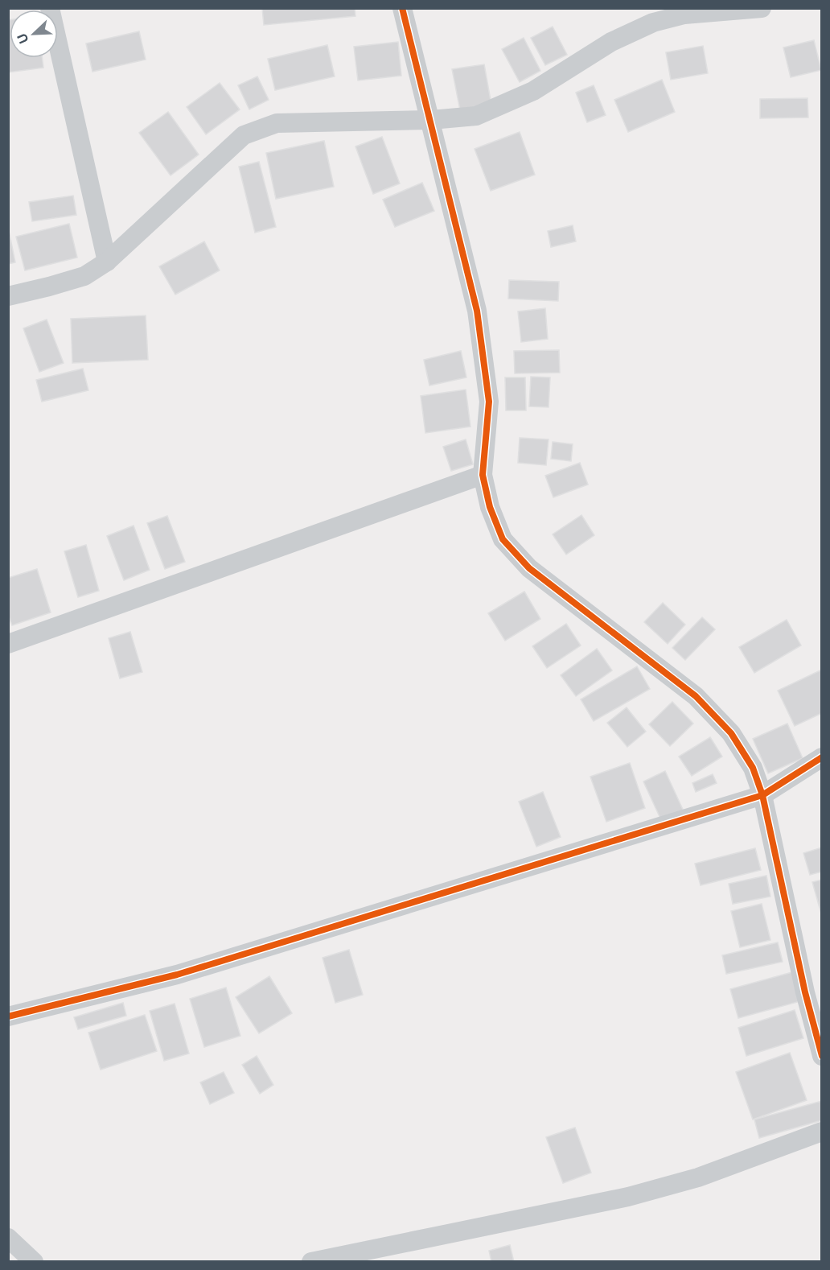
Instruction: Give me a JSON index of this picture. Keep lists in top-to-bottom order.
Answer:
{
  "north": "bottom left"
}
